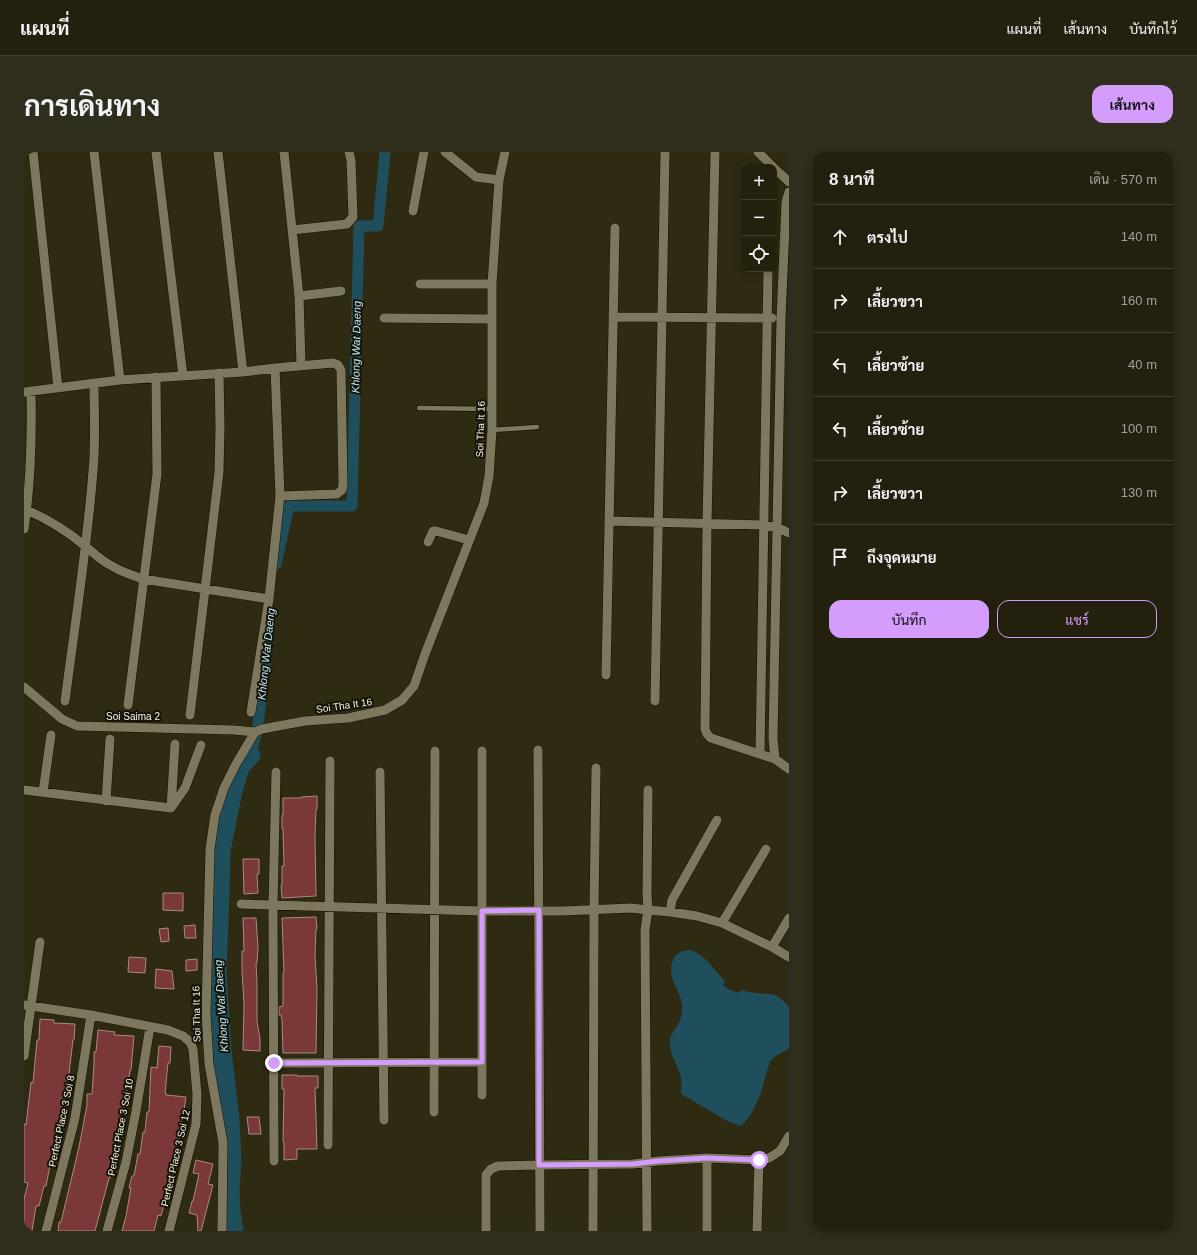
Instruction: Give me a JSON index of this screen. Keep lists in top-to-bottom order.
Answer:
{
  "streets": {
    "street": [
      "Soi Tha It 16",
      "Soi Saima 2",
      "Perfect Place 3 Soi 8",
      "Perfect Place 3 Soi 10",
      "Perfect Place 3 Soi 12"
    ]
  },
  "crossings": [
    ["Soi Tha It 16", "Soi Saima 2"],
    ["Perfect Place 3 Soi 10", "Perfect Place 3 Soi 12"]
  ],
  "water": ["Khlong Wat Daeng"],
  "page": {
    "header": "แผนที่",
    "nav": ["แผนที่", "เส้นทาง", "บันทึกไว้"],
    "buttons": [
      "เส้นทาง",
      ["บันทึก", "แชร์"]
    ],
    "title": "การเดินทาง",
    "heading": ["8 นาที", "เดิน · 570 m"],
    "map_buttons": ["+", "−"],
    "list": [
      ["ตรงไป", "140 m"],
      ["เลี้ยวขวา", "160 m"],
      ["เลี้ยวซ้าย", "40 m"],
      ["เลี้ยวซ้าย", "100 m"],
      ["เลี้ยวขวา", "130 m"],
      "ถึงจุดหมาย"
    ]
  }
}
